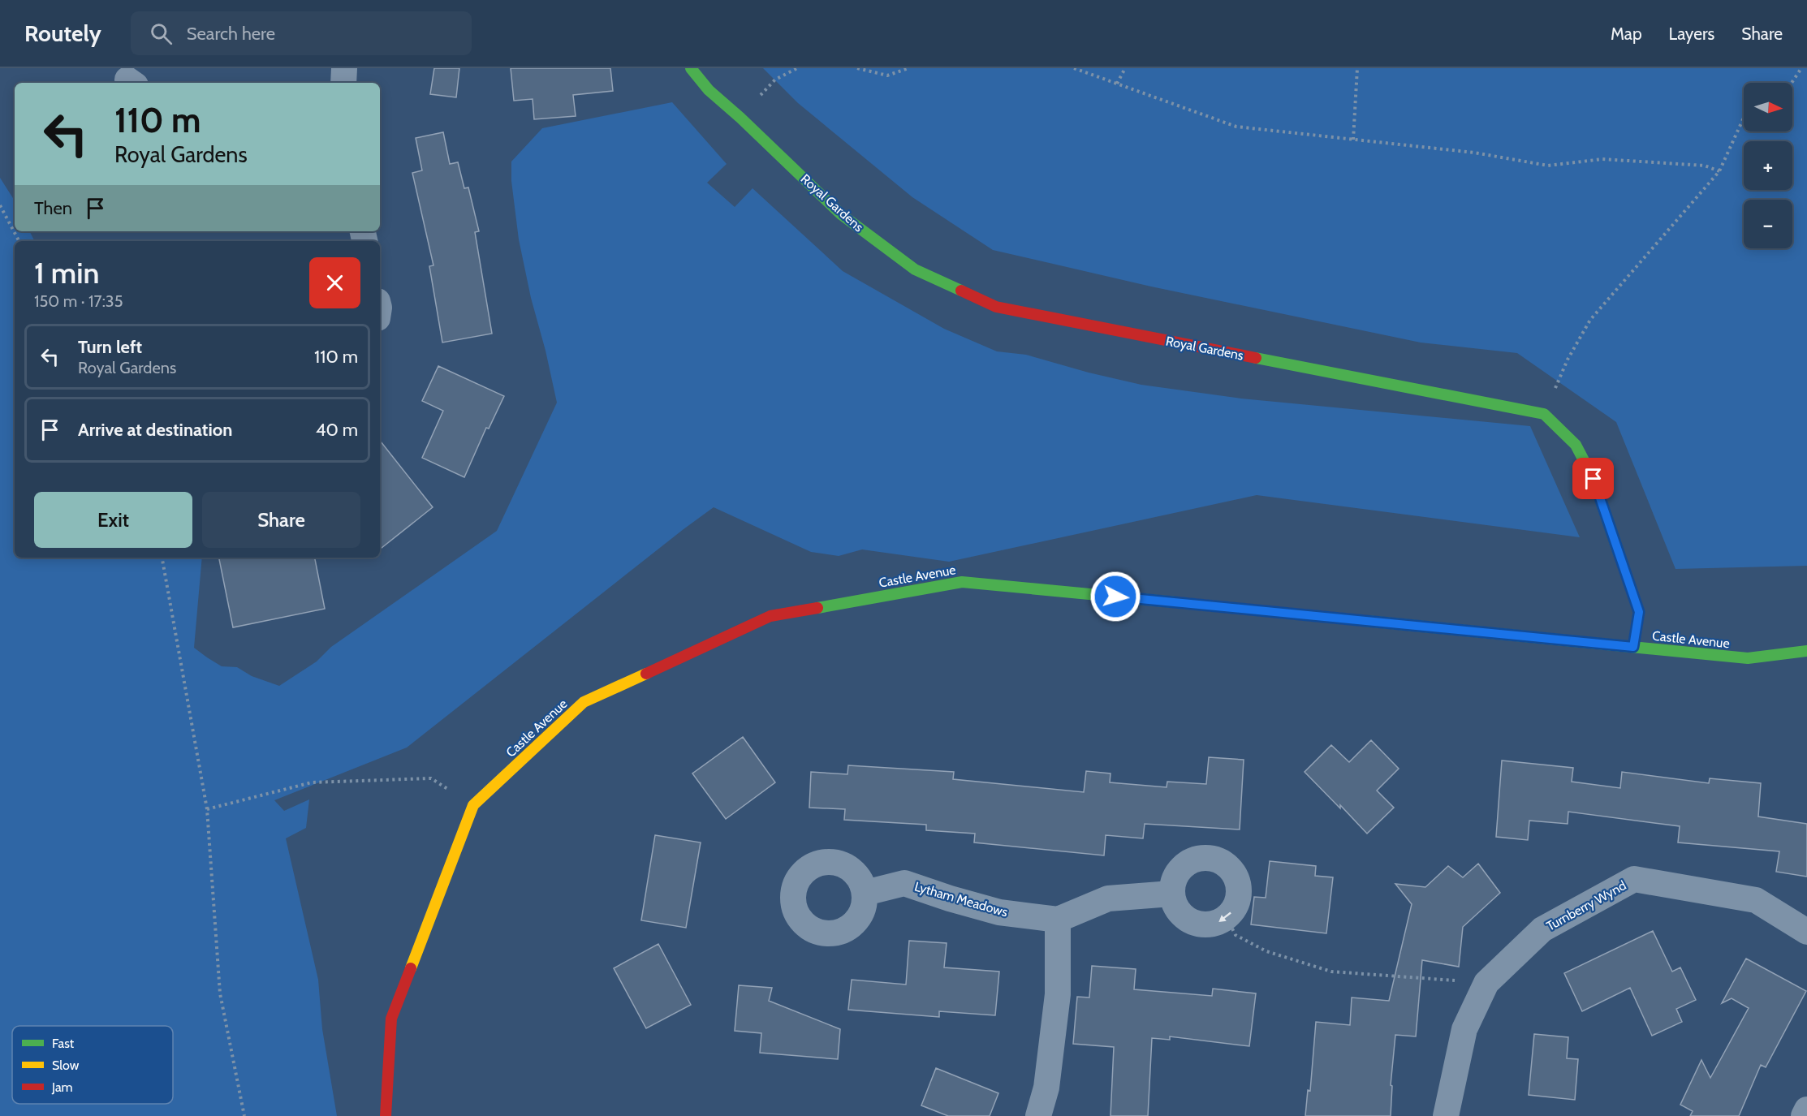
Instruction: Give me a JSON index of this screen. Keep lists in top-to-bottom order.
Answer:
{
  "streets": {
    "street": [
      "Royal Gardens",
      "Castle Avenue",
      "Lytham Meadows",
      "Turnberry Wynd"
    ]
  },
  "legend": ["Fast", "Slow", "Jam"],
  "north": "right",
  "page": {
    "header": "Routely",
    "search": "Search here",
    "nav": ["Map", "Layers", "Share"],
    "map_buttons": ["+", "−"],
    "turn": ["110 m", "Royal Gardens"],
    "then": "Then",
    "heading": ["1 min", "150 m · 17:35"],
    "list": [
      {
        "name": "Turn left",
        "note": "Royal Gardens",
        "value": "110 m"
      },
      {
        "name": "Arrive at destination",
        "value": "40 m"
      }
    ],
    "buttons": ["Exit", "Share"]
  }
}
